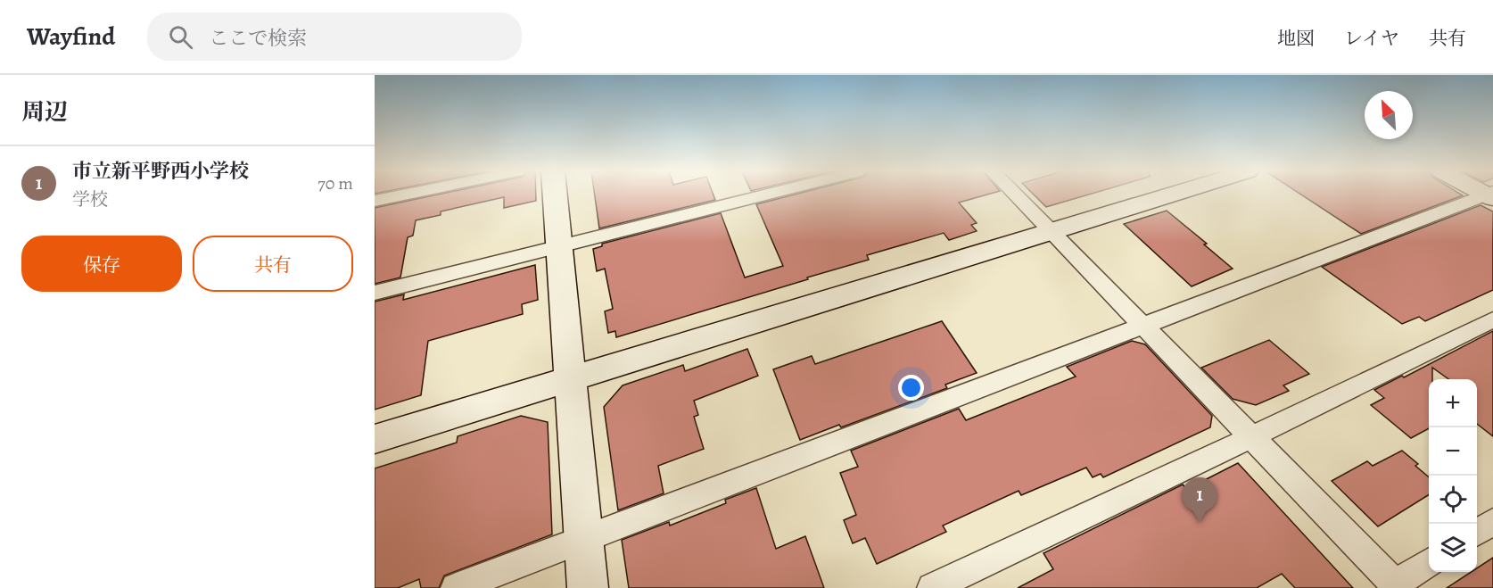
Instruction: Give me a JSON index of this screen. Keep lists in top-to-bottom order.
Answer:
{
  "north": "top left",
  "page": {
    "header": "Wayfind",
    "search": "ここで検索",
    "nav": ["地図", "レイヤ", "共有"],
    "heading": "周辺",
    "list": [
      {
        "mark": "1",
        "name": "市立新平野西小学校",
        "note": "学校",
        "value": "70 m"
      }
    ],
    "buttons": ["保存", "共有"],
    "map_buttons": ["+", "−"],
    "pins": "1"
  }
}
